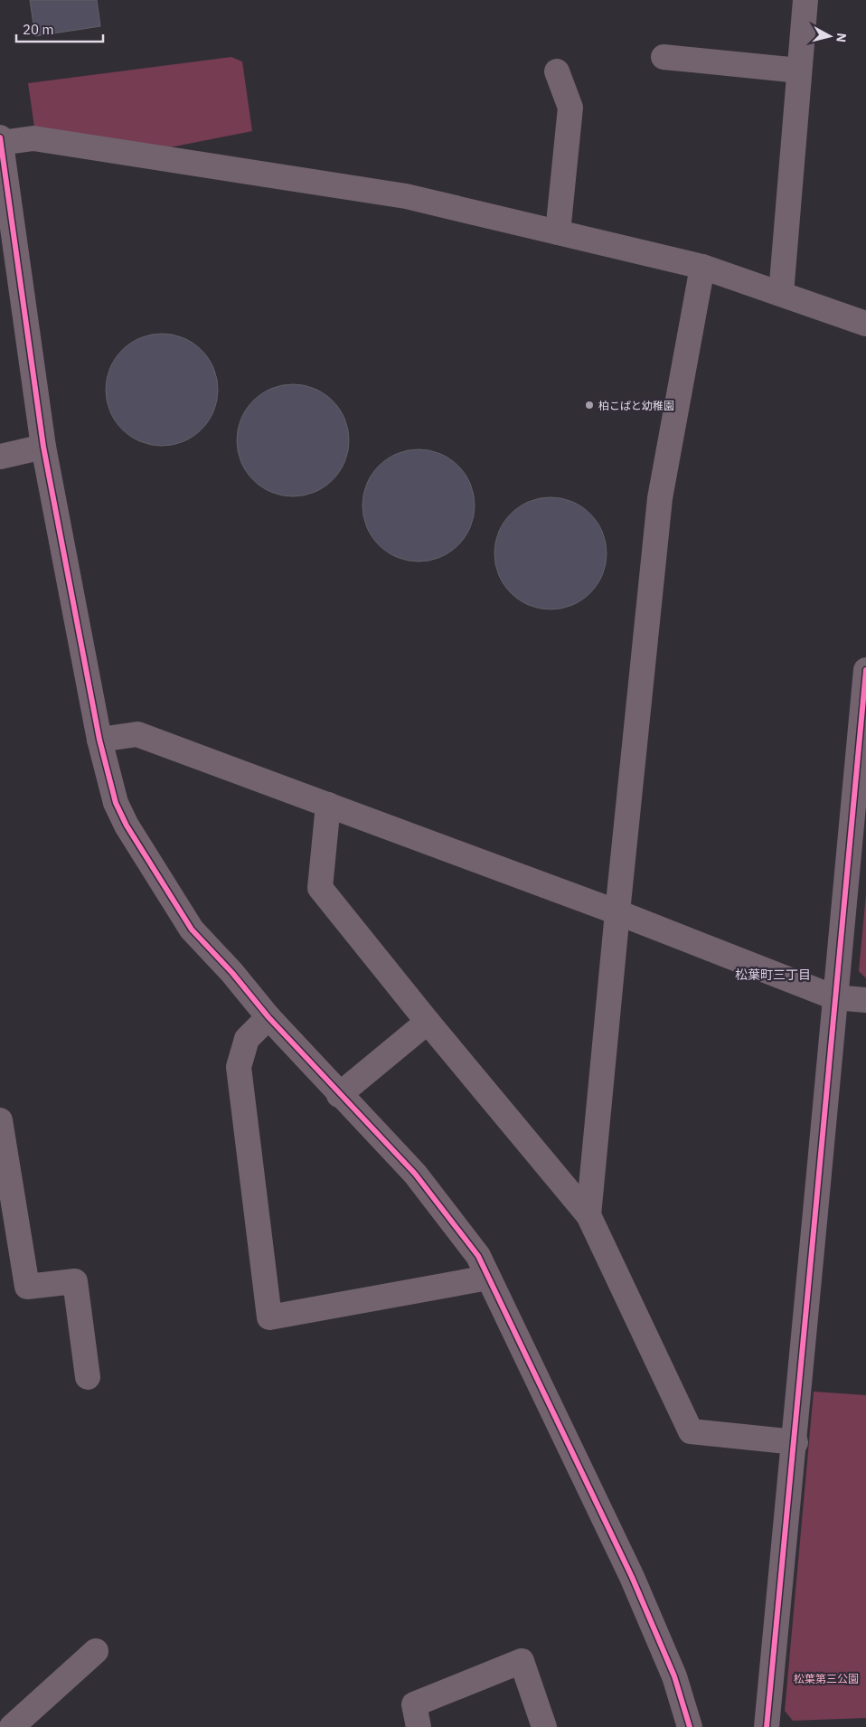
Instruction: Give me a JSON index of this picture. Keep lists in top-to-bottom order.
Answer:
{
  "districts": ["松葉町三丁目"],
  "parks": ["松葉第三公園"],
  "places": ["柏こばと幼稚園"],
  "scale_bar": "20 m",
  "north": "right"
}
